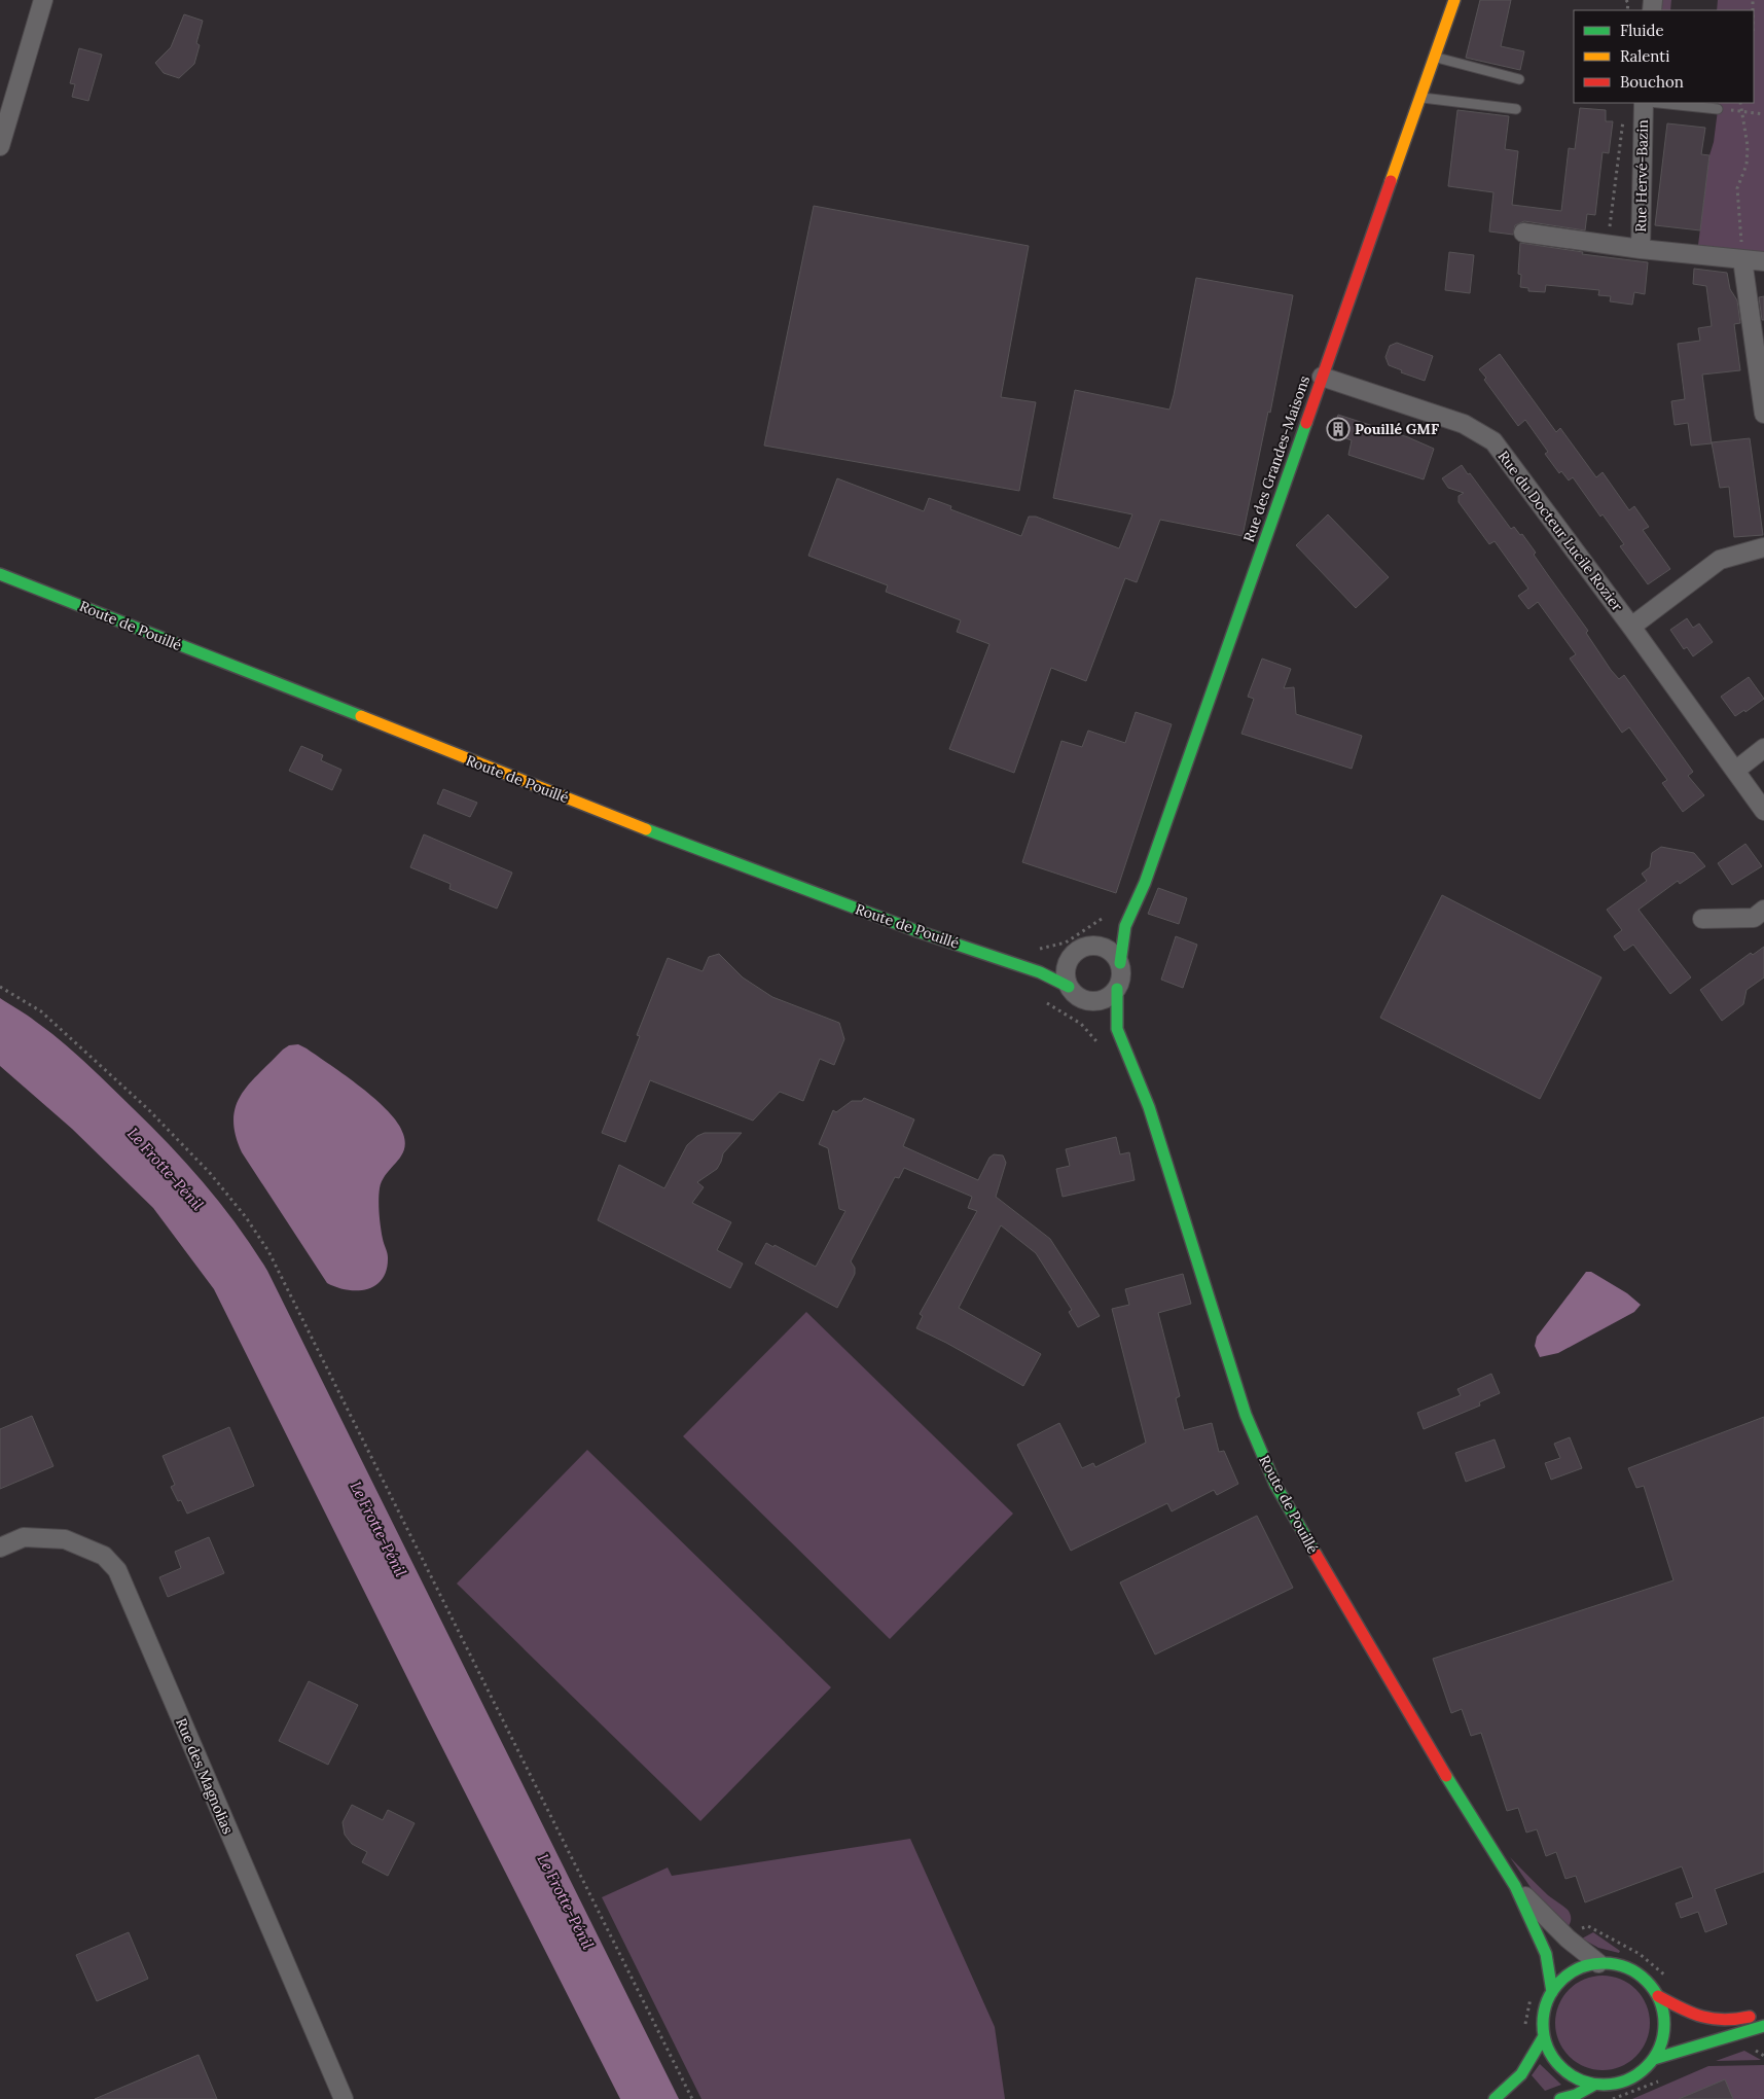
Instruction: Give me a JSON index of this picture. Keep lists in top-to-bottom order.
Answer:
{
  "streets": {
    "street": [
      "Rue Hervé-Bazin",
      "Rue des Grandes-Maisons",
      "Rue du Docteur Lucile Rozier",
      "Route de Pouillé",
      "Rue des Magnolias"
    ]
  },
  "crossings": [
    ["Rue des Grandes-Maisons", "Rue du Docteur Lucile Rozier"],
    ["Rue des Grandes-Maisons", "Route de Pouillé"]
  ],
  "water": ["Le Frotte-Pénil"],
  "places": {
    "building": ["Pouillé GMF"]
  },
  "legend": ["Fluide", "Ralenti", "Bouchon"]
}
